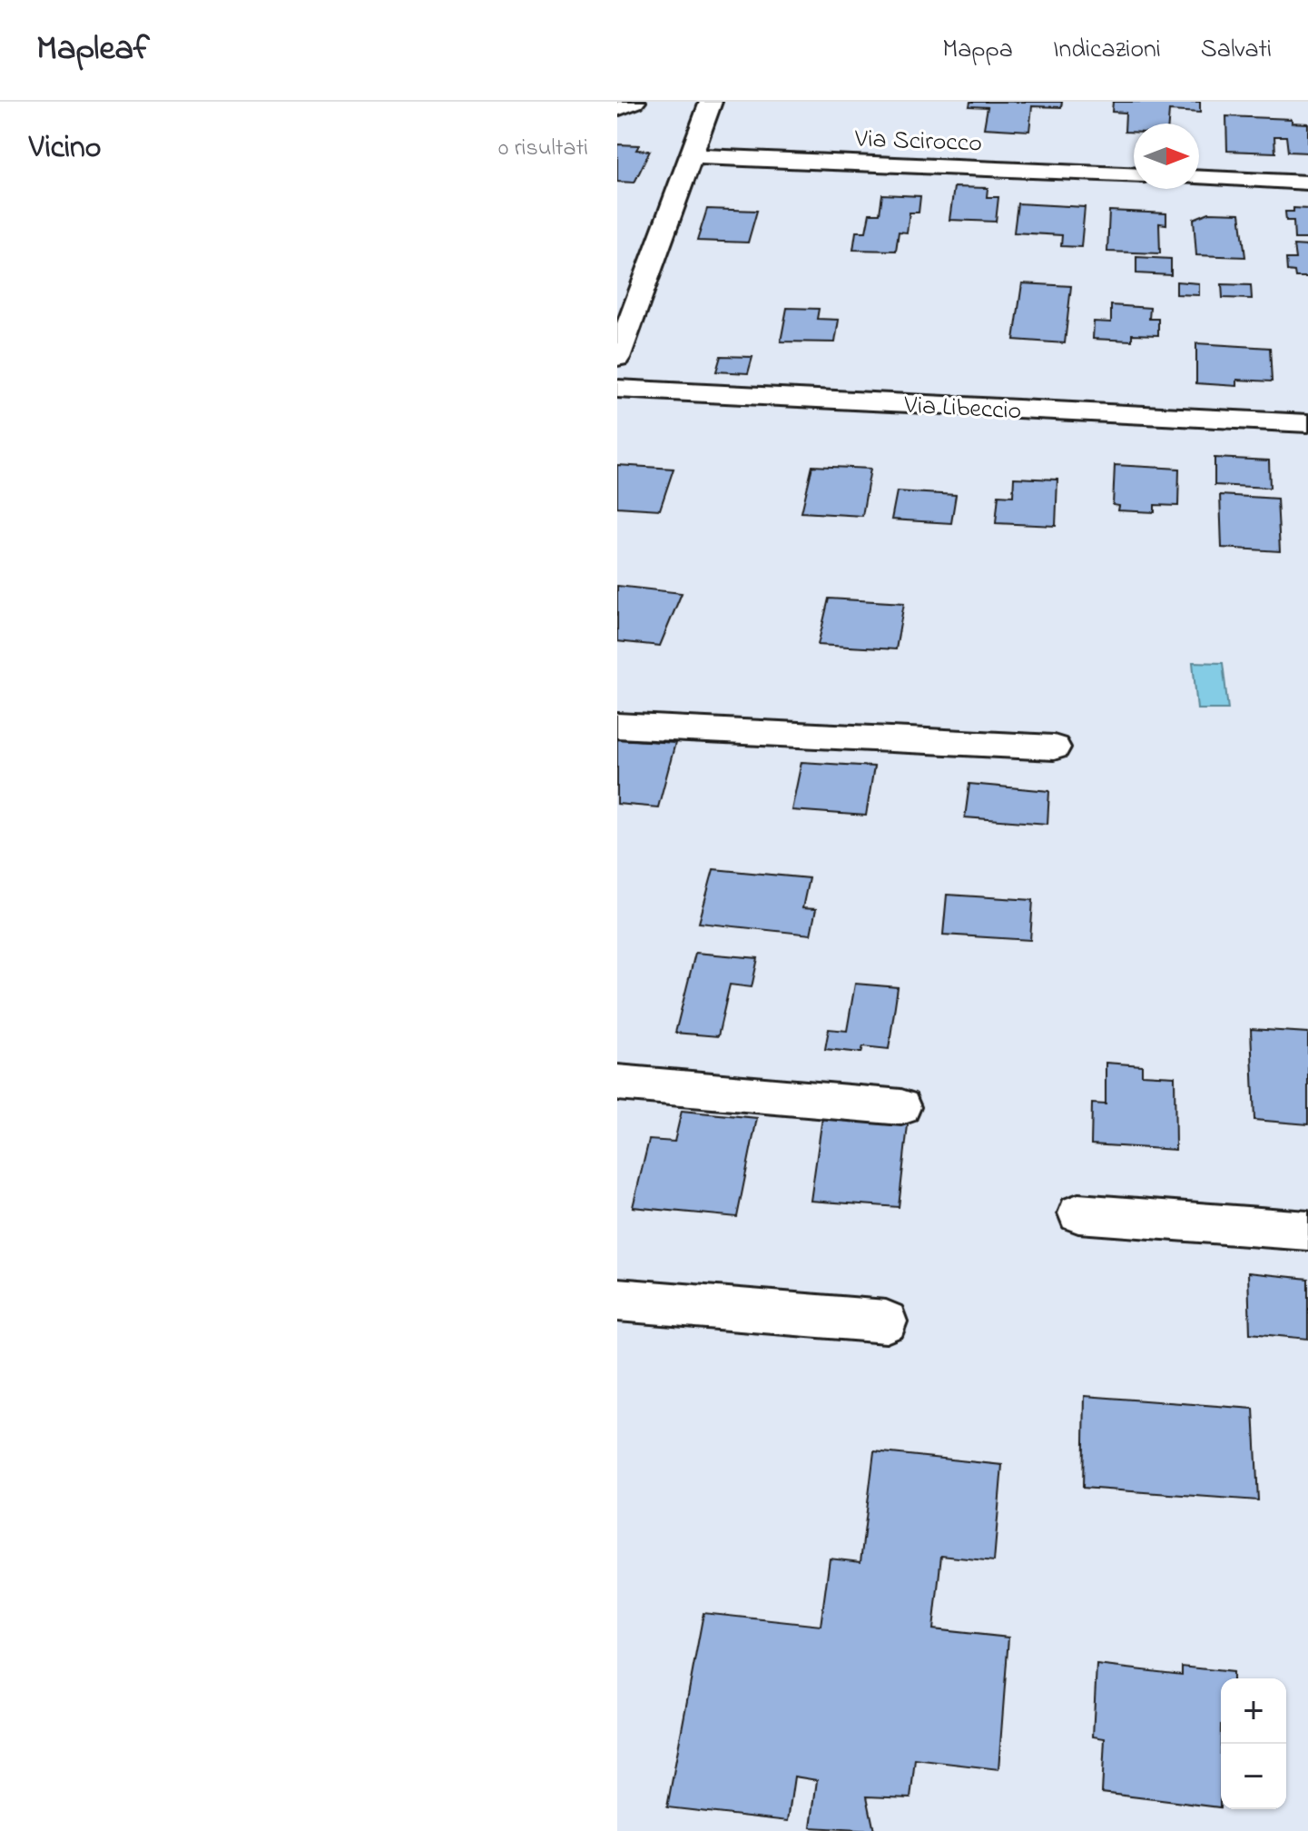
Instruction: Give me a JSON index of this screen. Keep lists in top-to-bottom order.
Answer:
{
  "streets": {
    "street": ["Via Scirocco", "Via Libeccio"]
  },
  "north": "right",
  "page": {
    "header": "Mapleaf",
    "nav": ["Mappa", "Indicazioni", "Salvati"],
    "heading": ["Vicino", "0 risultati"],
    "map_buttons": ["+", "−"]
  }
}
